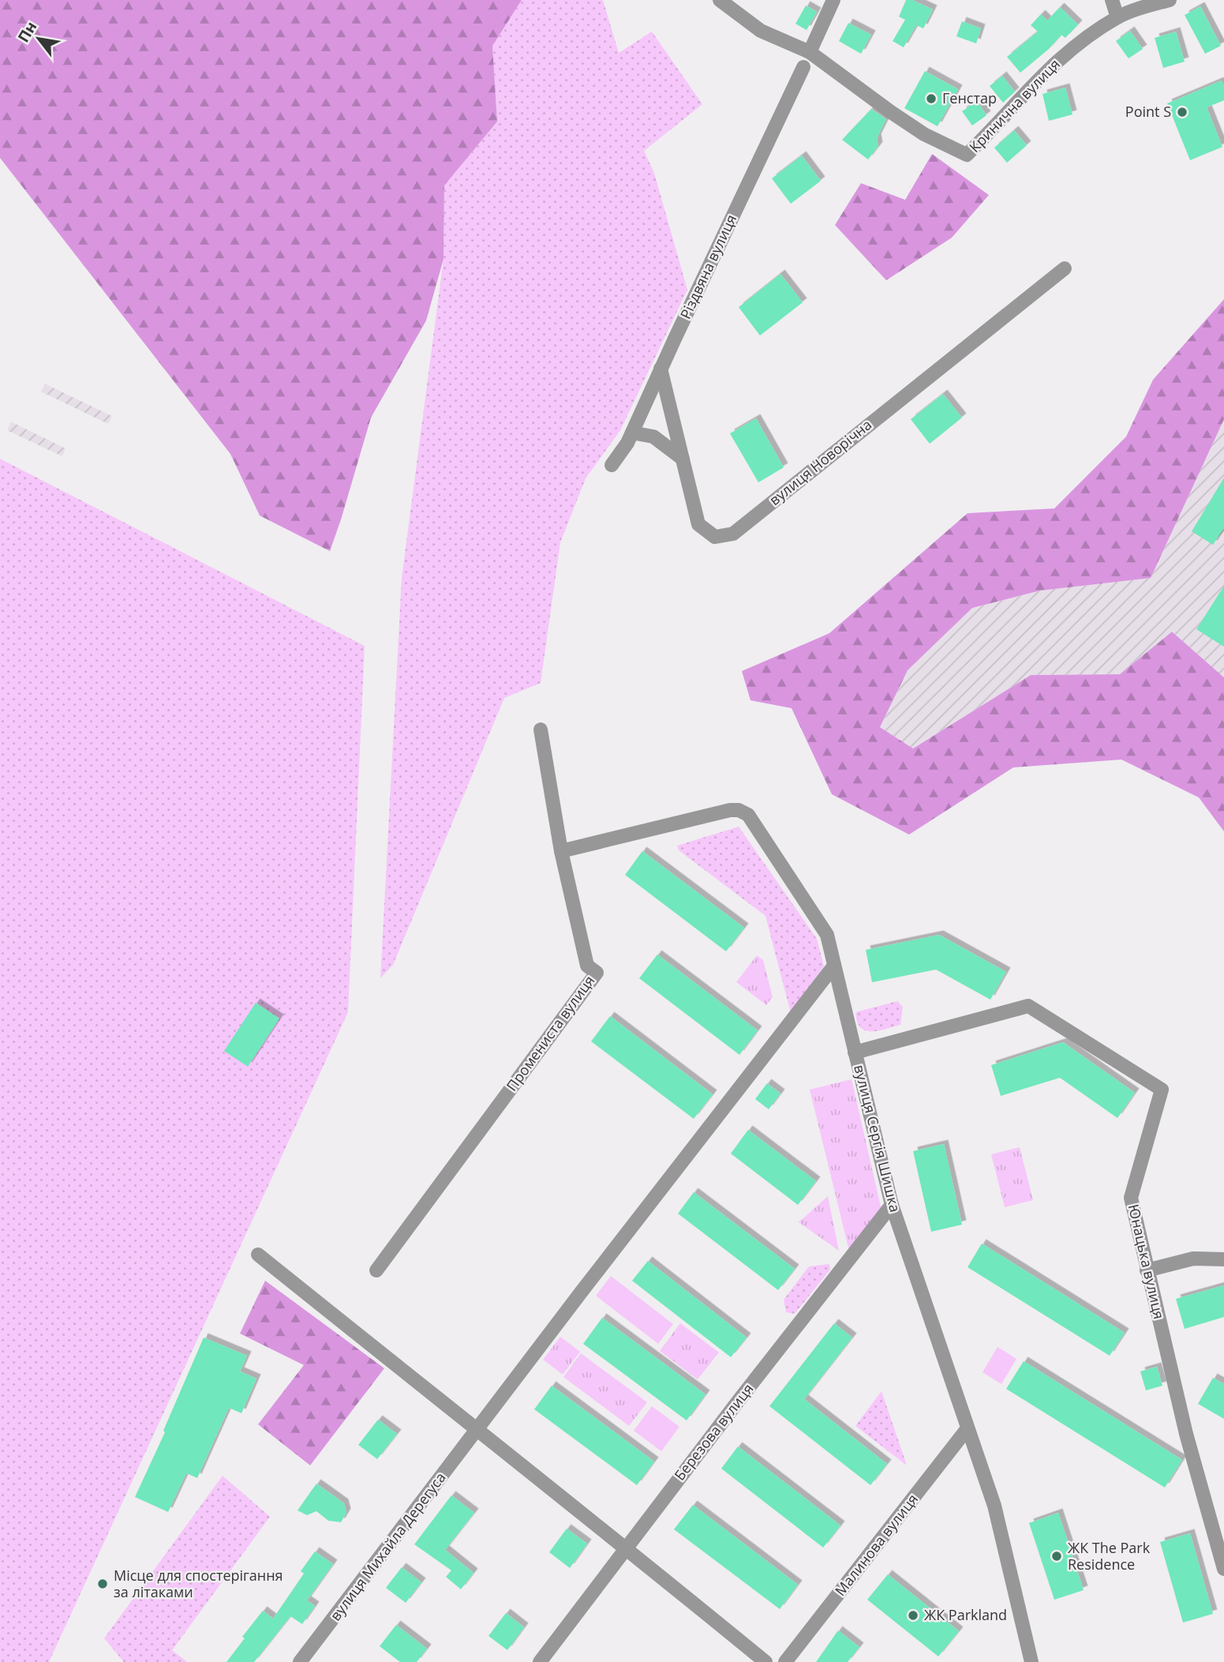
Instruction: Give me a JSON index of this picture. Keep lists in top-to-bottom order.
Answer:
{
  "streets": {
    "street": [
      "Кринична вулиця",
      "Різдвяна вулиця",
      "вулиця Новорічна",
      "Промениста вулиця",
      "вулиця Сергія Шишка",
      "Юнацька вулиця",
      "Березова вулиця",
      "Малинова вулиця",
      "вулиця Михайла Дерегуса"
    ]
  },
  "crossings": [
    ["Різдвяна вулиця", "вулиця Новорічна"],
    ["Промениста вулиця", "вулиця Сергія Шишка"],
    ["вулиця Сергія Шишка", "Юнацька вулиця"],
    ["вулиця Сергія Шишка", "Березова вулиця"],
    ["вулиця Сергія Шишка", "Малинова вулиця"],
    ["вулиця Сергія Шишка", "вулиця Михайла Дерегуса"]
  ],
  "places": [
    "Генстар",
    "Point S",
    "ЖК The Park Residence",
    "Місце для спостерігання за літаками",
    "ЖК Parkland"
  ],
  "north": "top left"
}
